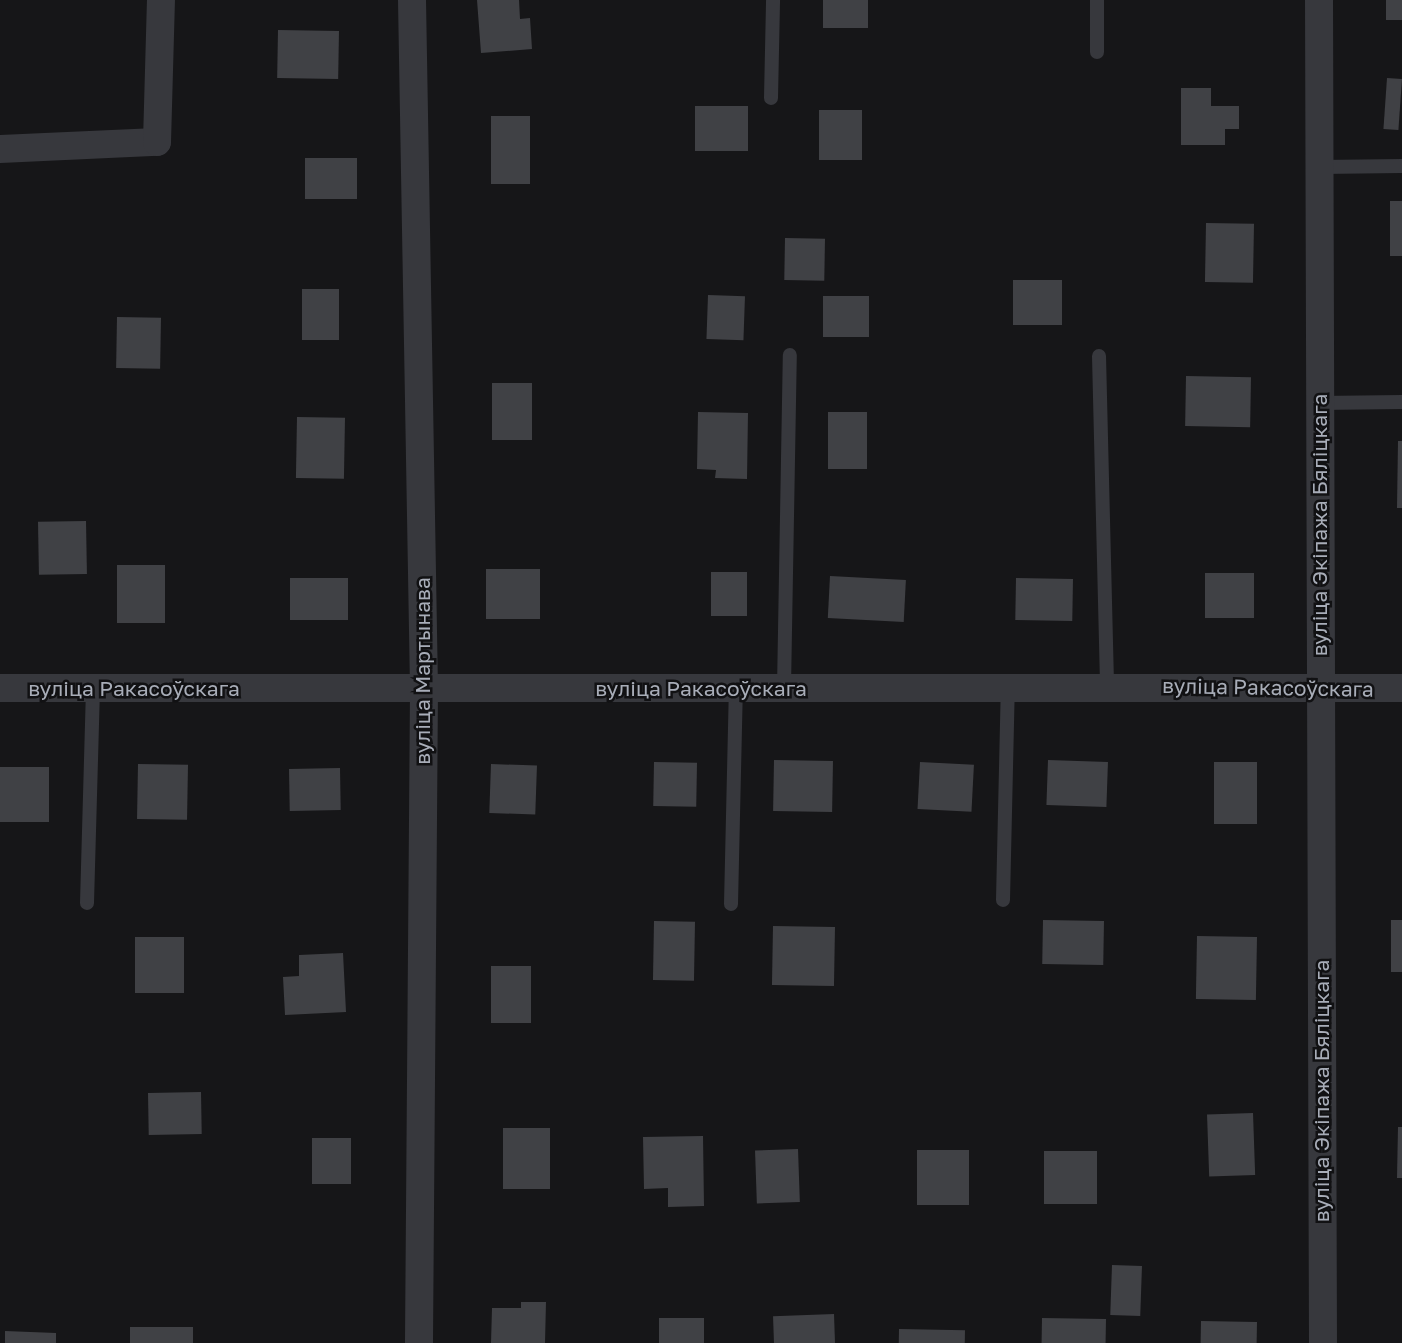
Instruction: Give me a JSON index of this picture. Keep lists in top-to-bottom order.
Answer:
{
  "streets": {
    "street": ["вуліца Экіпажа Бяліцкага", "вуліца Мартынава", "вуліца Ракасоўскага"]
  },
  "crossings": [
    ["вуліца Экіпажа Бяліцкага", "вуліца Ракасоўскага"],
    ["вуліца Мартынава", "вуліца Ракасоўскага"]
  ]
}
